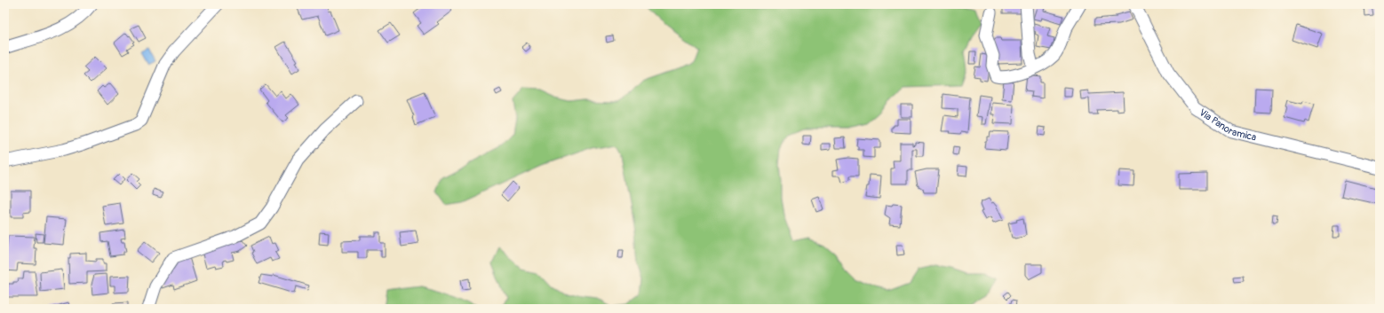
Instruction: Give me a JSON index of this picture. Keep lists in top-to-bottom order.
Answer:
{
  "streets": {
    "street": ["Via Panoramica"]
  }
}
